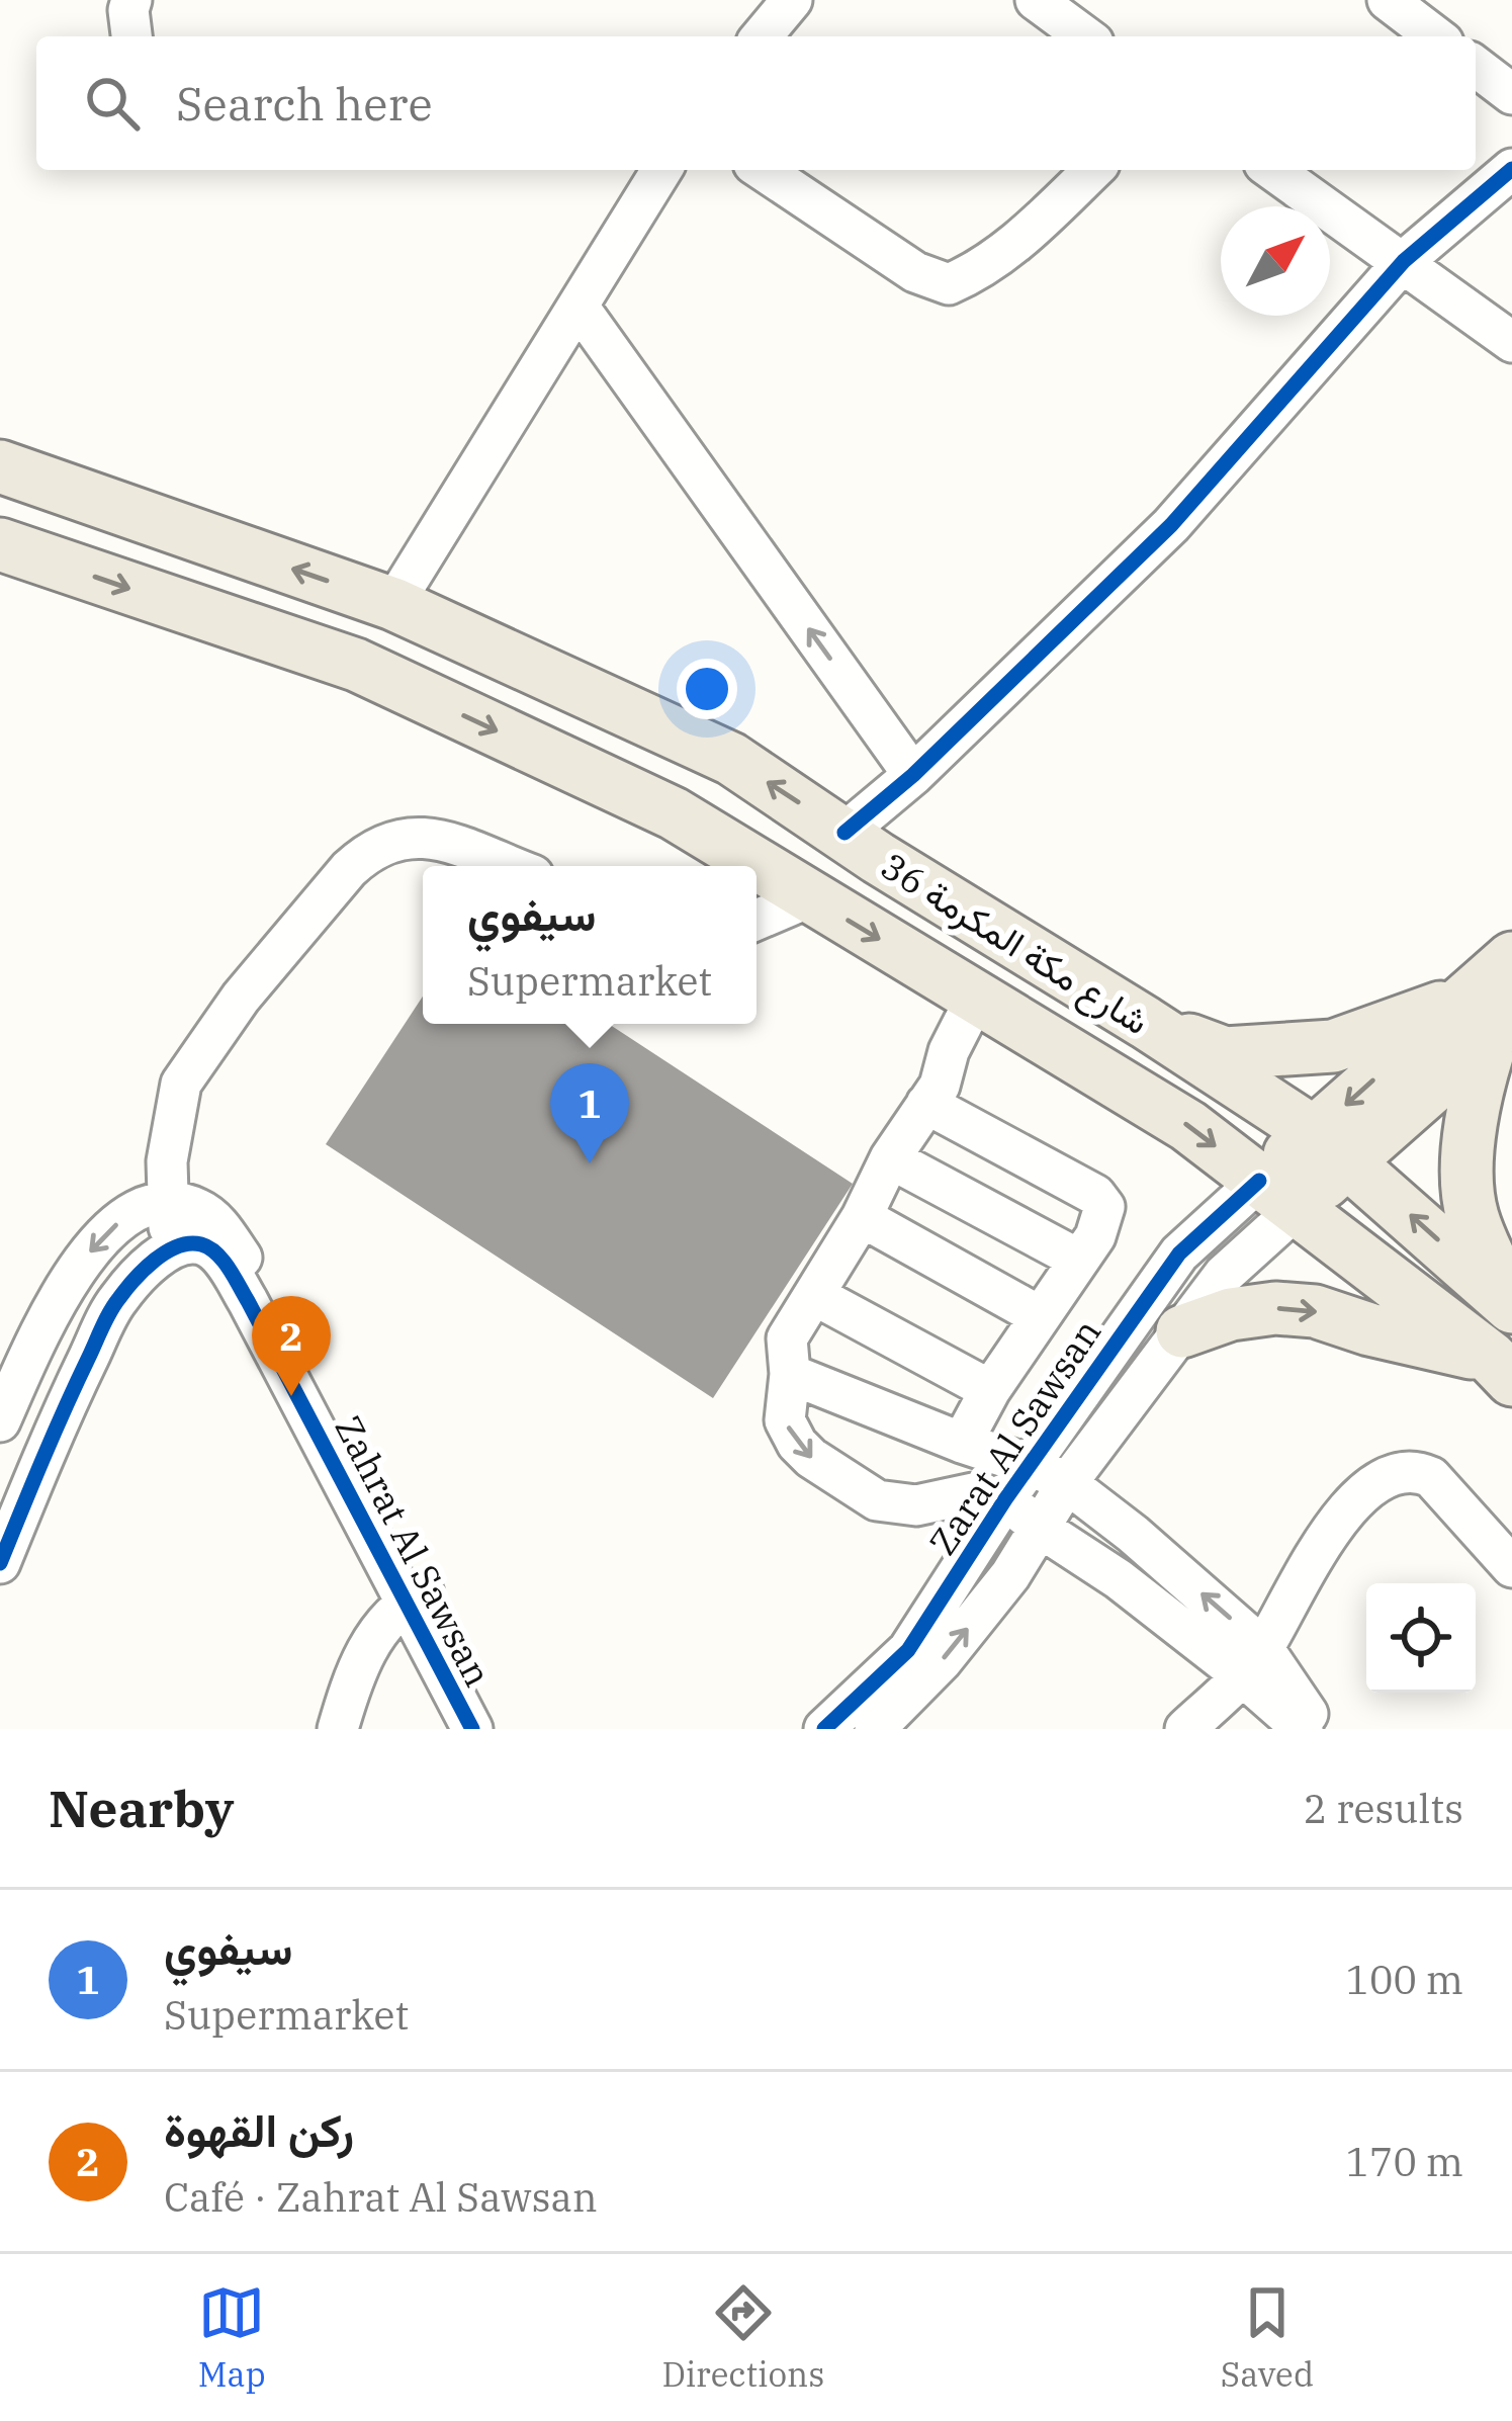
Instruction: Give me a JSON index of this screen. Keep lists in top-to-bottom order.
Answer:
{
  "streets": {
    "main road": ["شارع مكة المكرمة 36"],
    "street": ["Zarat Al Sawsan", "Zahrat Al Sawsan"]
  },
  "crossings": [
    ["شارع مكة المكرمة 36", "Zarat Al Sawsan"]
  ],
  "north": "top right",
  "page": {
    "search": "Search here",
    "popup": ["سيفوي", "Supermarket"],
    "pins": ["1", "2"],
    "heading": ["Nearby", "2 results"],
    "list": [
      {
        "mark": "1",
        "name": "سيفوي",
        "note": "Supermarket",
        "value": "100 m"
      },
      {
        "mark": "2",
        "name": "ركن القهوة",
        "note": "Café · Zahrat Al Sawsan",
        "value": "170 m"
      }
    ],
    "nav": ["Map", "Directions", "Saved"]
  }
}
